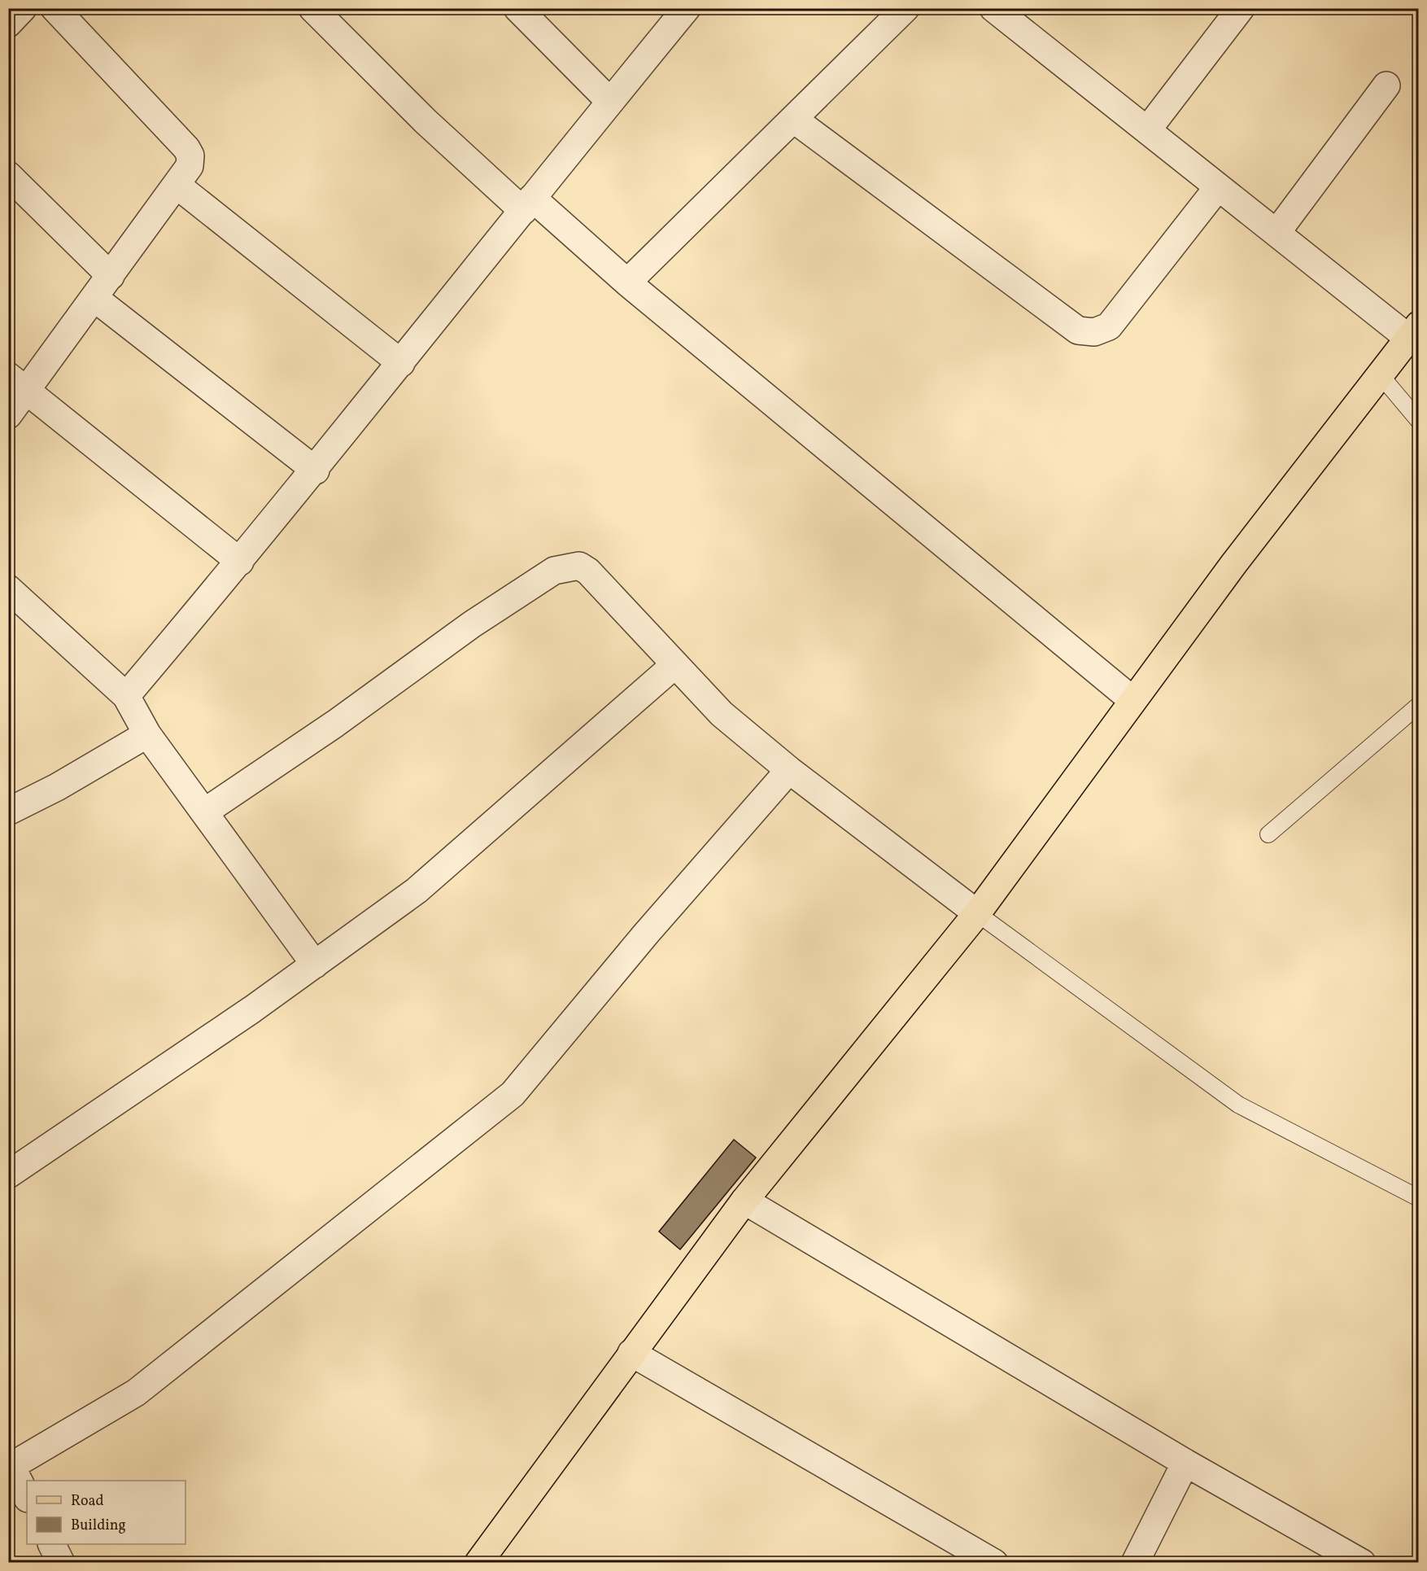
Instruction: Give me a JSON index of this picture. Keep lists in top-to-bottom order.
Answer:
{
  "legend": ["Road", "Building"]
}
